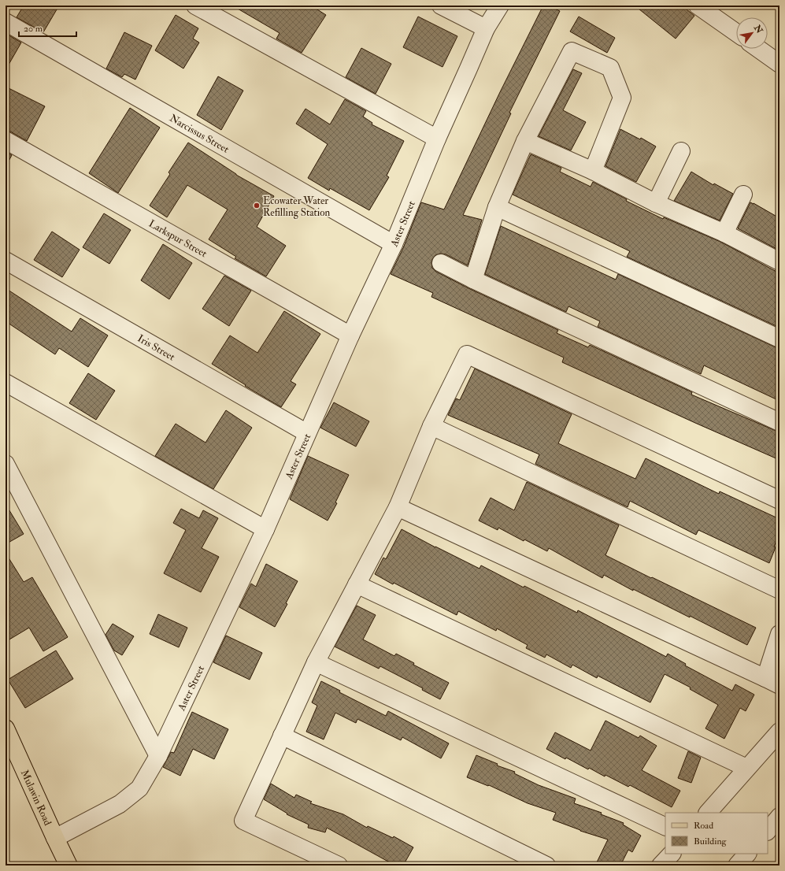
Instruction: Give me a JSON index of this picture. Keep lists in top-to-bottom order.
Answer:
{
  "streets": {
    "main road": ["Mulawin Road"],
    "street": [
      "Narcissus Street",
      "Aster Street",
      "Larkspur Street",
      "Iris Street"
    ]
  },
  "crossings": [
    ["Narcissus Street", "Aster Street"],
    ["Aster Street", "Larkspur Street"],
    ["Aster Street", "Iris Street"],
    ["Aster Street", "Mulawin Road"]
  ],
  "places": ["Ecowater Water Refilling Station"],
  "legend": ["Road", "Building"],
  "scale_bar": "20 m",
  "north": "top right"
}
